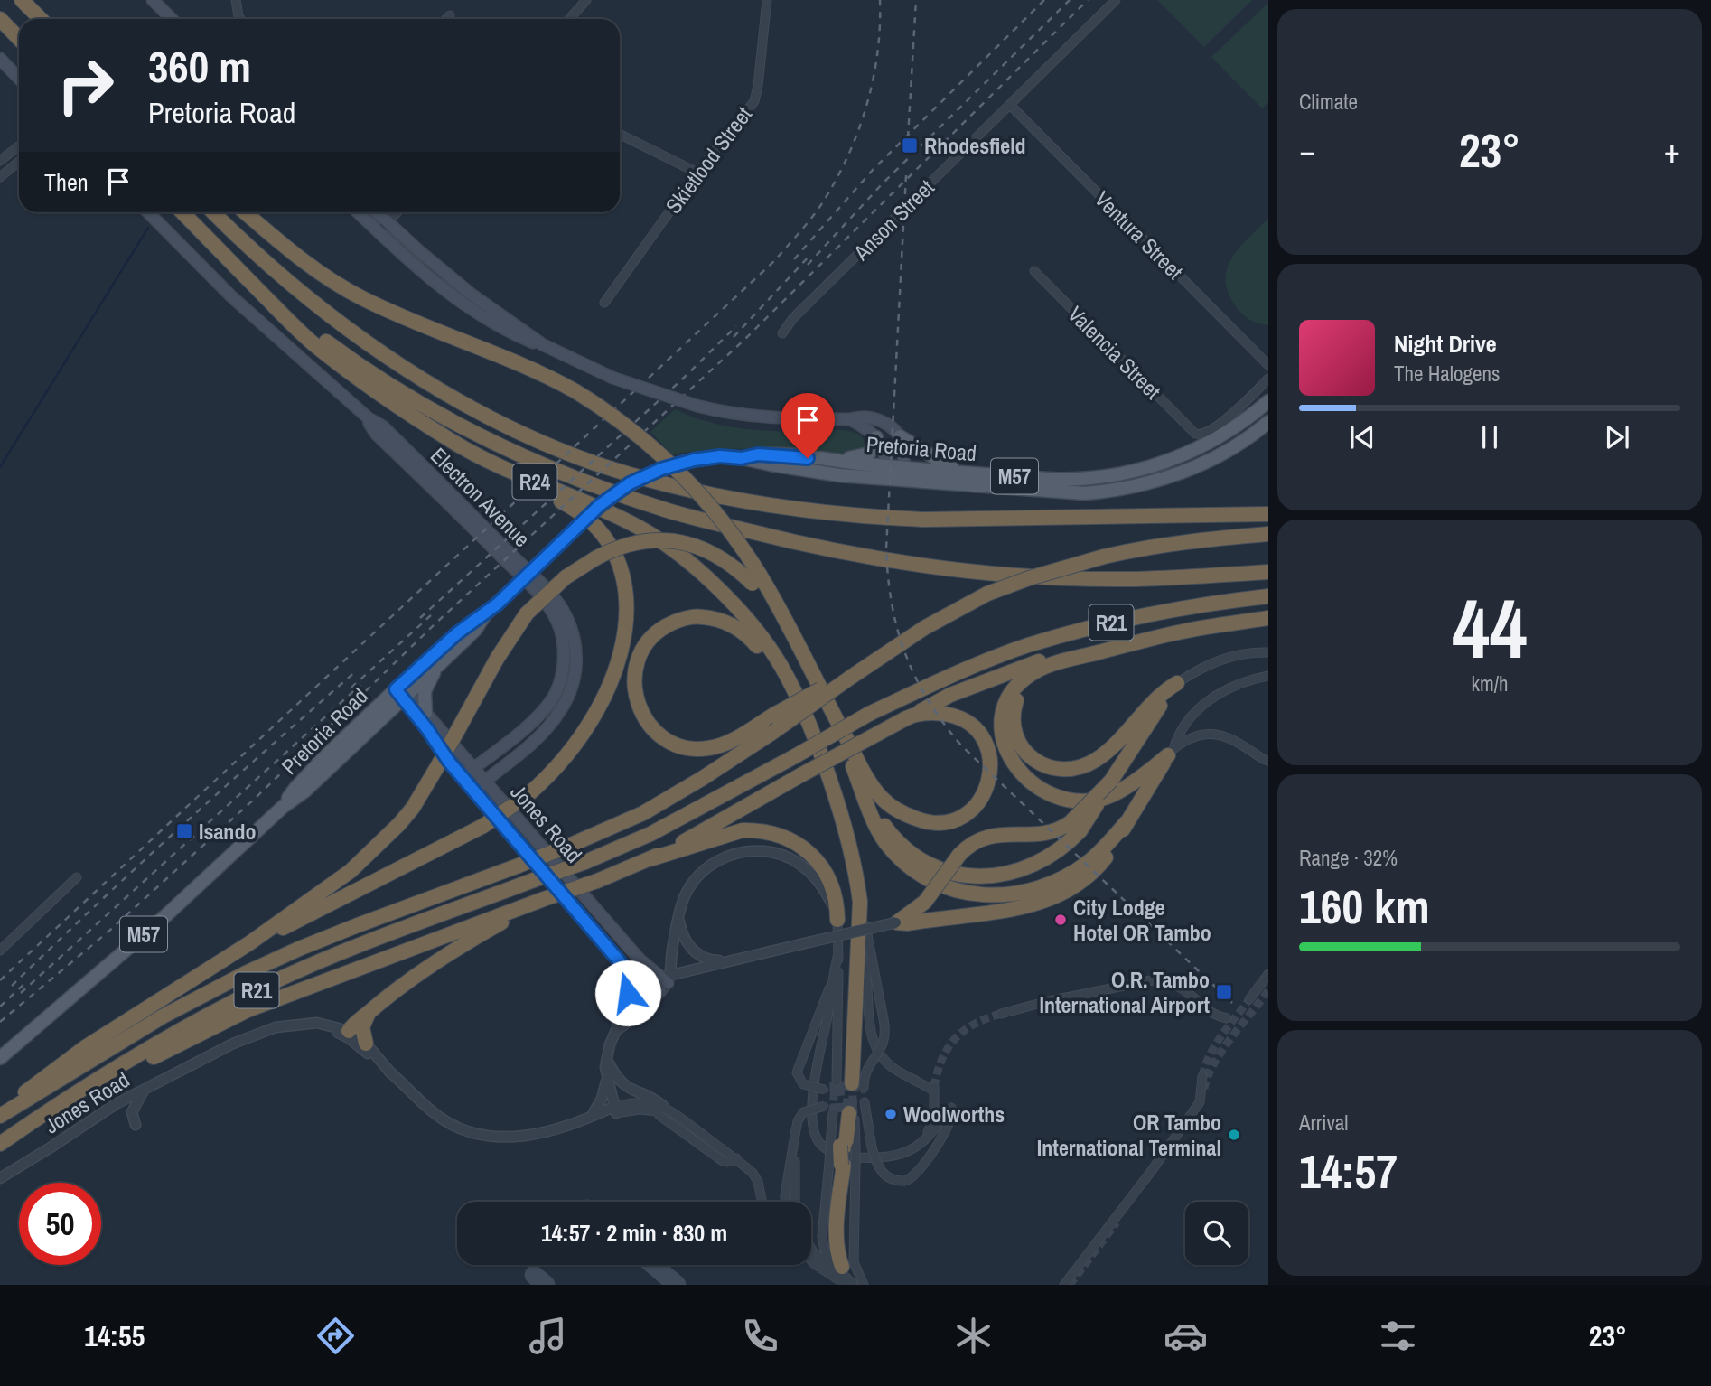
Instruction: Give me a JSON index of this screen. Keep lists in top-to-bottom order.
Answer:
{
  "streets": {
    "highway": ["R24", "R21"],
    "main road": [
      "Pretoria Road",
      "M57",
      "Electron Avenue",
      "Jones Road"
    ],
    "street": [
      "Skietlood Street",
      "Anson Street",
      "Ventura Street",
      "Valencia Street"
    ]
  },
  "crossings": [
    ["Anson Street", "Ventura Street"],
    ["Pretoria Road", "Jones Road"],
    ["Electron Avenue", "Jones Road"]
  ],
  "places": {
    "transit": ["Rhodesfield", "Isando", "O.R. Tambo International Airport"],
    "other": ["City Lodge Hotel OR Tambo", "Woolworths", "OR Tambo International Terminal"]
  },
  "page": {
    "tile": [
      "Climate",
      ["44", "km/h"],
      ["Range · 32%", "160 km"],
      ["Arrival", "14:57"]
    ],
    "turn": ["360 m", "Pretoria Road"],
    "heat": ["−", "23°", "+"],
    "then": "Then",
    "song": ["Night Drive", "The Halogens"],
    "limit": "50",
    "trip": "14:57 · 2 min · 830 m",
    "tabs": ["14:55", "23°"]
  }
}
